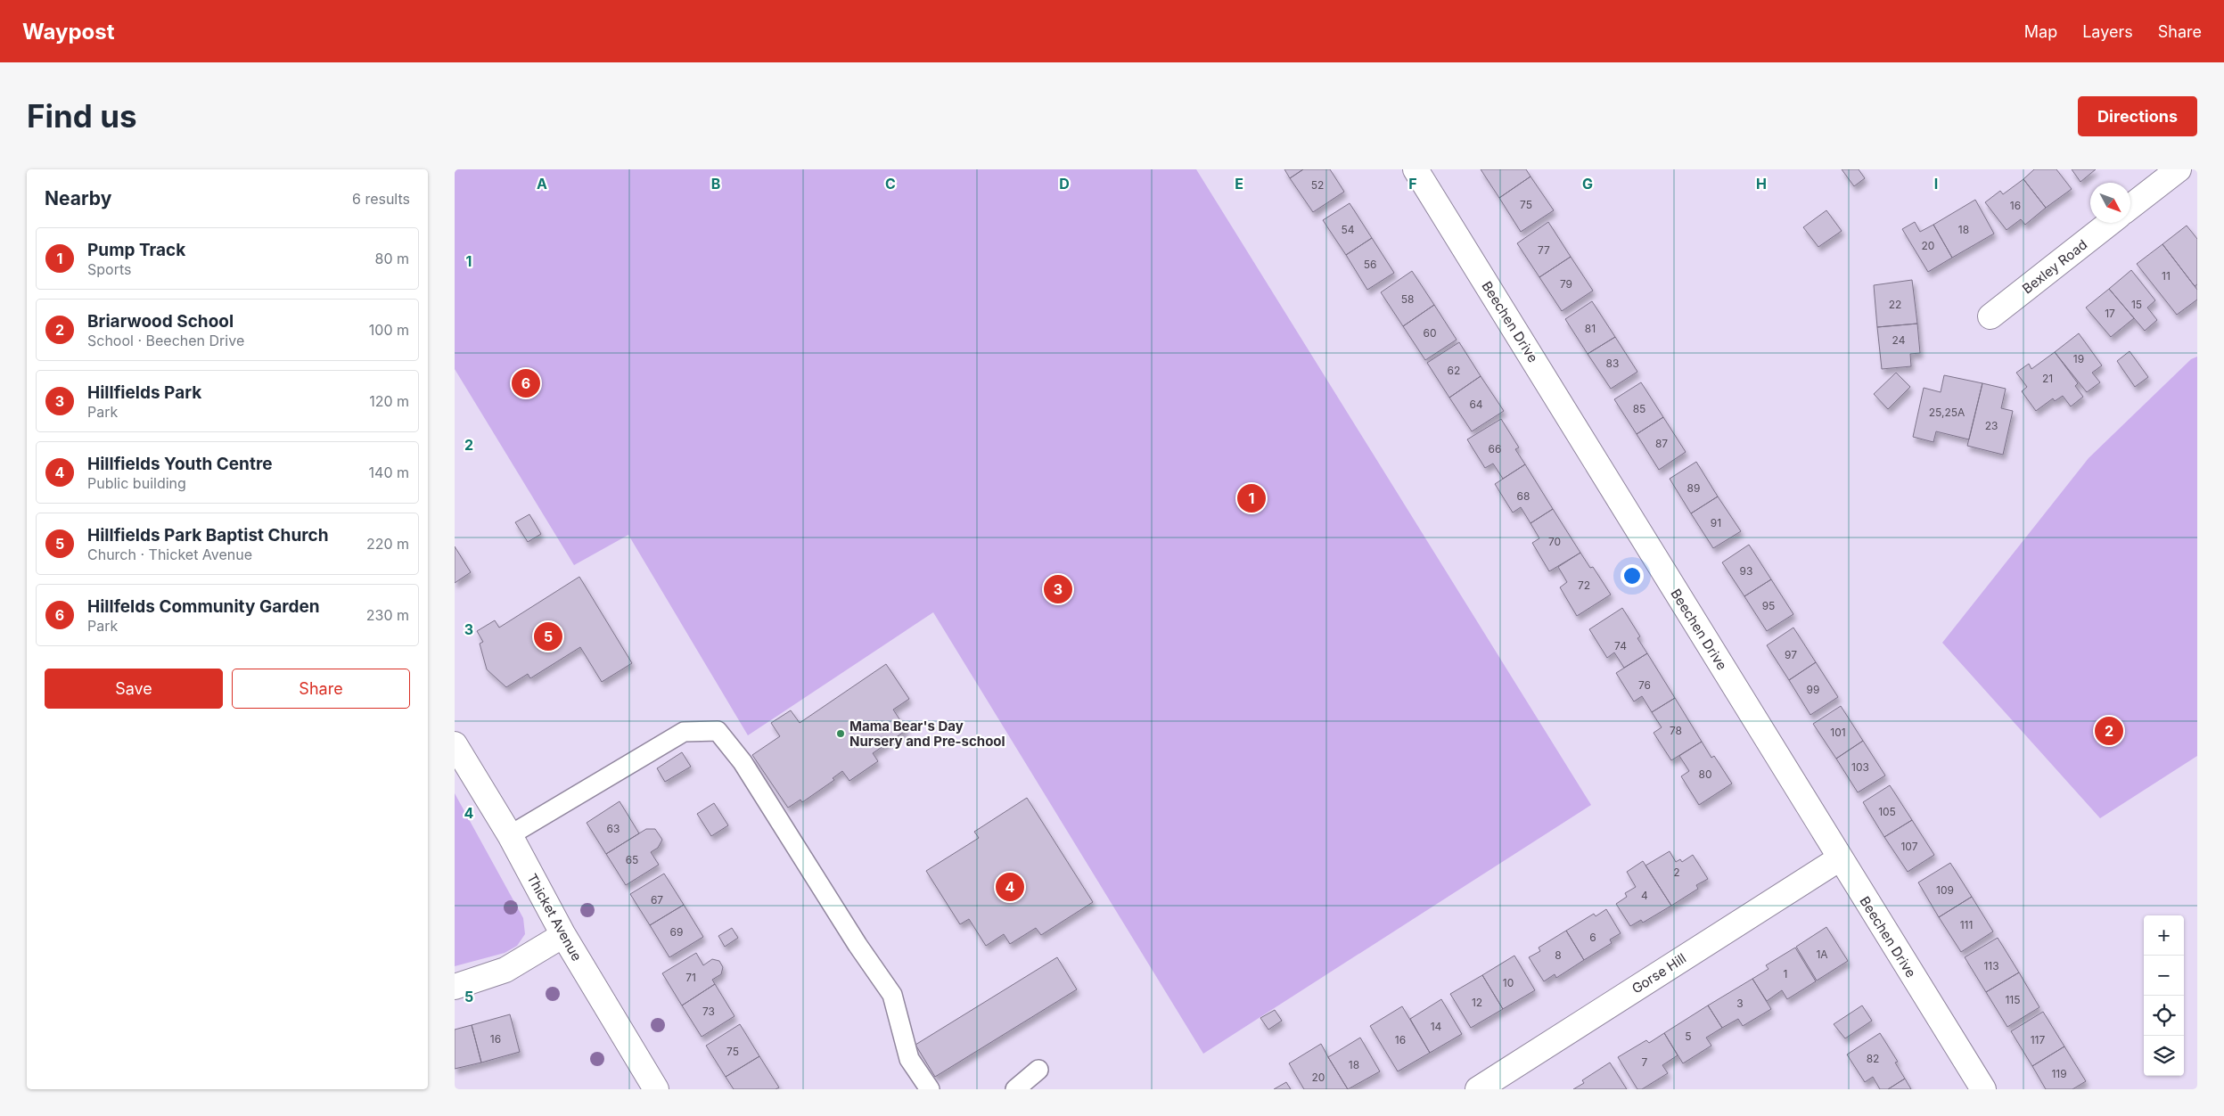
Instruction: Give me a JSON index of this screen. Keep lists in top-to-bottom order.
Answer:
{
  "streets": {
    "street": [
      "Bexley Road",
      "Beechen Drive",
      "Thicket Avenue",
      "Gorse Hill"
    ]
  },
  "crossings": [
    ["Beechen Drive", "Gorse Hill"]
  ],
  "places": ["Mama Bear's Day Nursery and Pre-school"],
  "house_numbers": [
    "52",
    "75",
    "16",
    "54",
    "18",
    "20",
    "77",
    "56",
    "11",
    "79",
    "58",
    "22",
    "15",
    "17",
    "81",
    "60",
    "24",
    "19",
    "83",
    "62",
    "21",
    "64",
    "85",
    "25,25A",
    "23",
    "87",
    "66",
    "89",
    "68",
    "91",
    "70",
    "93",
    "72",
    "95",
    "74",
    "97",
    "76",
    "99",
    "78",
    "101",
    "103",
    "80",
    "105",
    "63",
    "107",
    "65",
    "2",
    "109",
    "4",
    "67",
    "111",
    "69",
    "6",
    "1A",
    "8",
    "113",
    "1",
    "71",
    "10",
    "115",
    "12",
    "3",
    "73",
    "14",
    "5",
    "16",
    "16",
    "117",
    "75",
    "82",
    "7",
    "18",
    "119",
    "20"
  ],
  "north": "bottom right",
  "page": {
    "header": "Waypost",
    "nav": ["Map", "Layers", "Share"],
    "buttons": [
      "Directions",
      ["Save", "Share"]
    ],
    "title": "Find us",
    "heading": ["Nearby", "6 results"],
    "list": [
      {
        "mark": "1",
        "name": "Pump Track",
        "note": "Sports",
        "value": "80 m"
      },
      {
        "mark": "2",
        "name": "Briarwood School",
        "note": "School · Beechen Drive",
        "value": "100 m"
      },
      {
        "mark": "3",
        "name": "Hillfields Park",
        "note": "Park",
        "value": "120 m"
      },
      {
        "mark": "4",
        "name": "Hillfields Youth Centre",
        "note": "Public building",
        "value": "140 m"
      },
      {
        "mark": "5",
        "name": "Hillfields Park Baptist Church",
        "note": "Church · Thicket Avenue",
        "value": "220 m"
      },
      {
        "mark": "6",
        "name": "Hillfelds Community Garden",
        "note": "Park",
        "value": "230 m"
      }
    ],
    "pins": [
      "6",
      "1",
      "3",
      "5",
      "2",
      "4"
    ],
    "map_buttons": ["+", "−"]
  },
  "grid": {
    "columns": [
      "A",
      "B",
      "C",
      "D",
      "E",
      "F",
      "G",
      "H",
      "I"
    ],
    "rows": [
      "1",
      "2",
      "3",
      "4",
      "5"
    ]
  }
}
